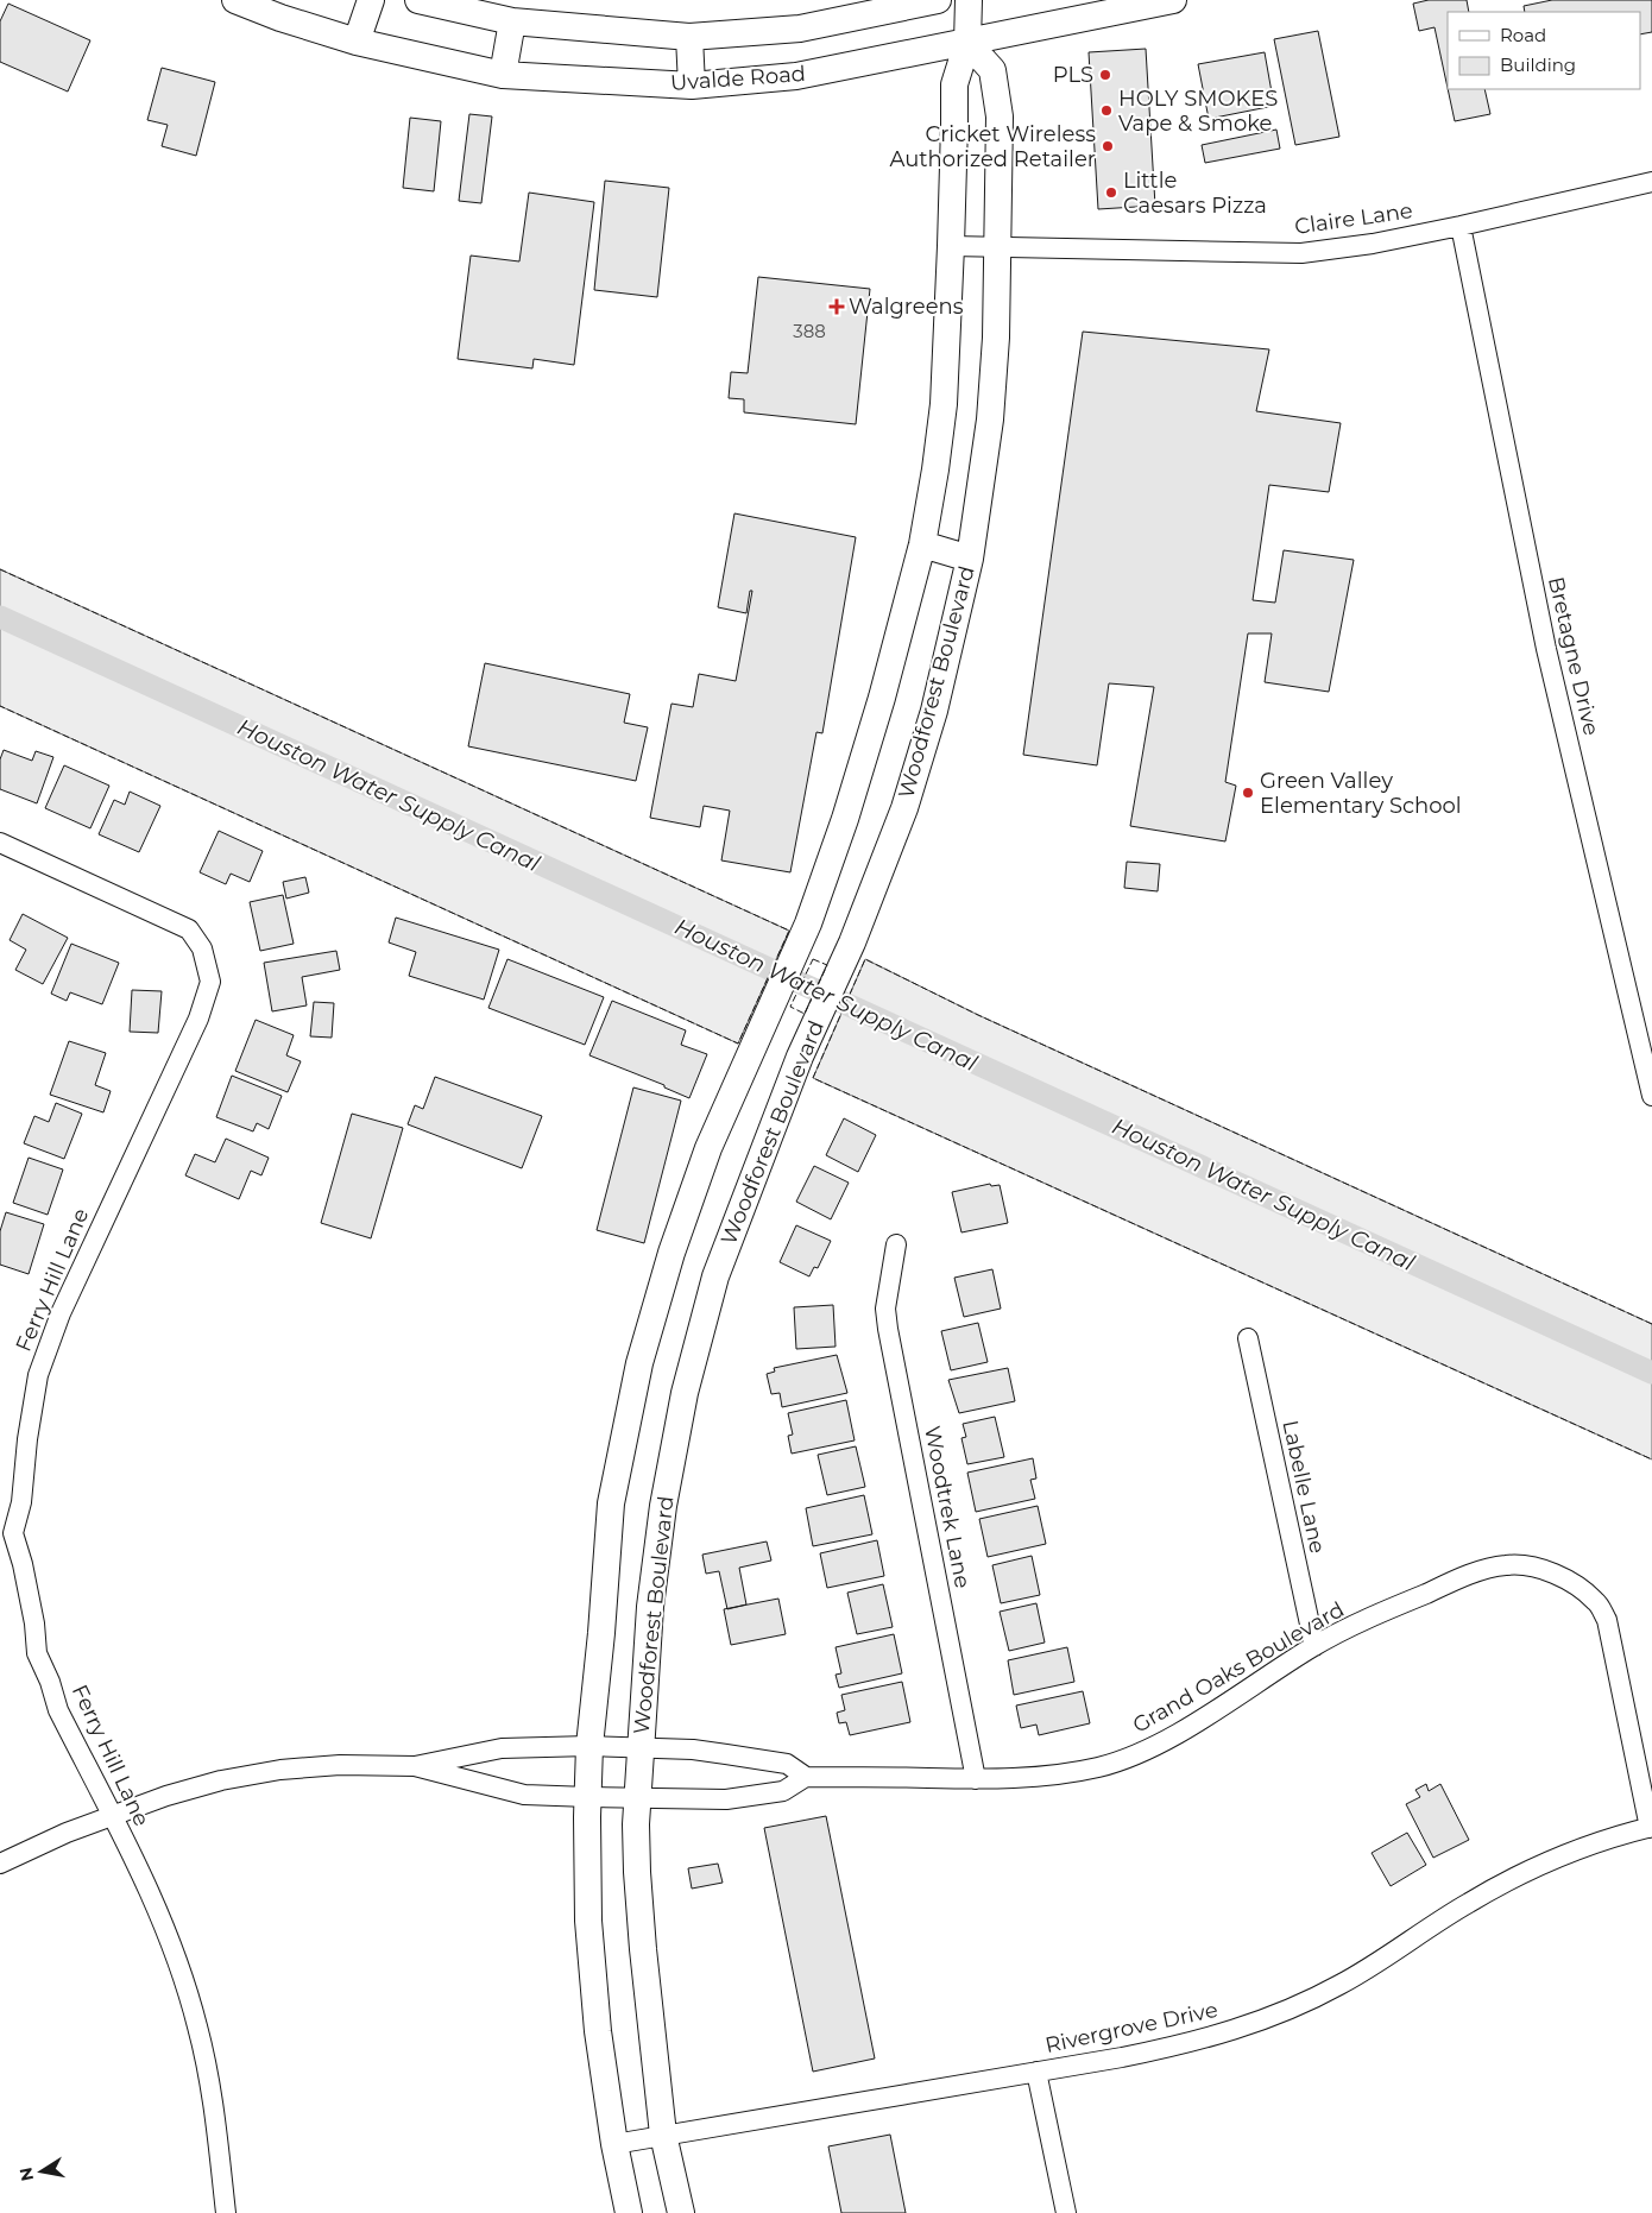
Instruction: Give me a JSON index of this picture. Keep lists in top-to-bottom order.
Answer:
{
  "streets": {
    "main road": ["Uvalde Road", "Woodforest Boulevard"],
    "street": [
      "Claire Lane",
      "Bretagne Drive",
      "Ferry Hill Lane",
      "Labelle Lane",
      "Woodtrek Lane",
      "Grand Oaks Boulevard",
      "Rivergrove Drive"
    ]
  },
  "crossings": [
    ["Uvalde Road", "Woodforest Boulevard"],
    ["Claire Lane", "Bretagne Drive"],
    ["Claire Lane", "Woodforest Boulevard"],
    ["Woodforest Boulevard", "Grand Oaks Boulevard"],
    ["Woodforest Boulevard", "Rivergrove Drive"],
    ["Ferry Hill Lane", "Grand Oaks Boulevard"],
    ["Labelle Lane", "Grand Oaks Boulevard"],
    ["Woodtrek Lane", "Grand Oaks Boulevard"],
    ["Grand Oaks Boulevard", "Rivergrove Drive"]
  ],
  "water": ["Houston Water Supply Canal"],
  "places": {
    "other": [
      "PLS",
      "HOLY SMOKES Vape & Smoke",
      "Cricket Wireless Authorized Retailer",
      "Little Caesars Pizza",
      "Green Valley Elementary School"
    ],
    "health": ["Walgreens"]
  },
  "house_numbers": ["388"],
  "legend": ["Road", "Building"],
  "north": "left"
}
